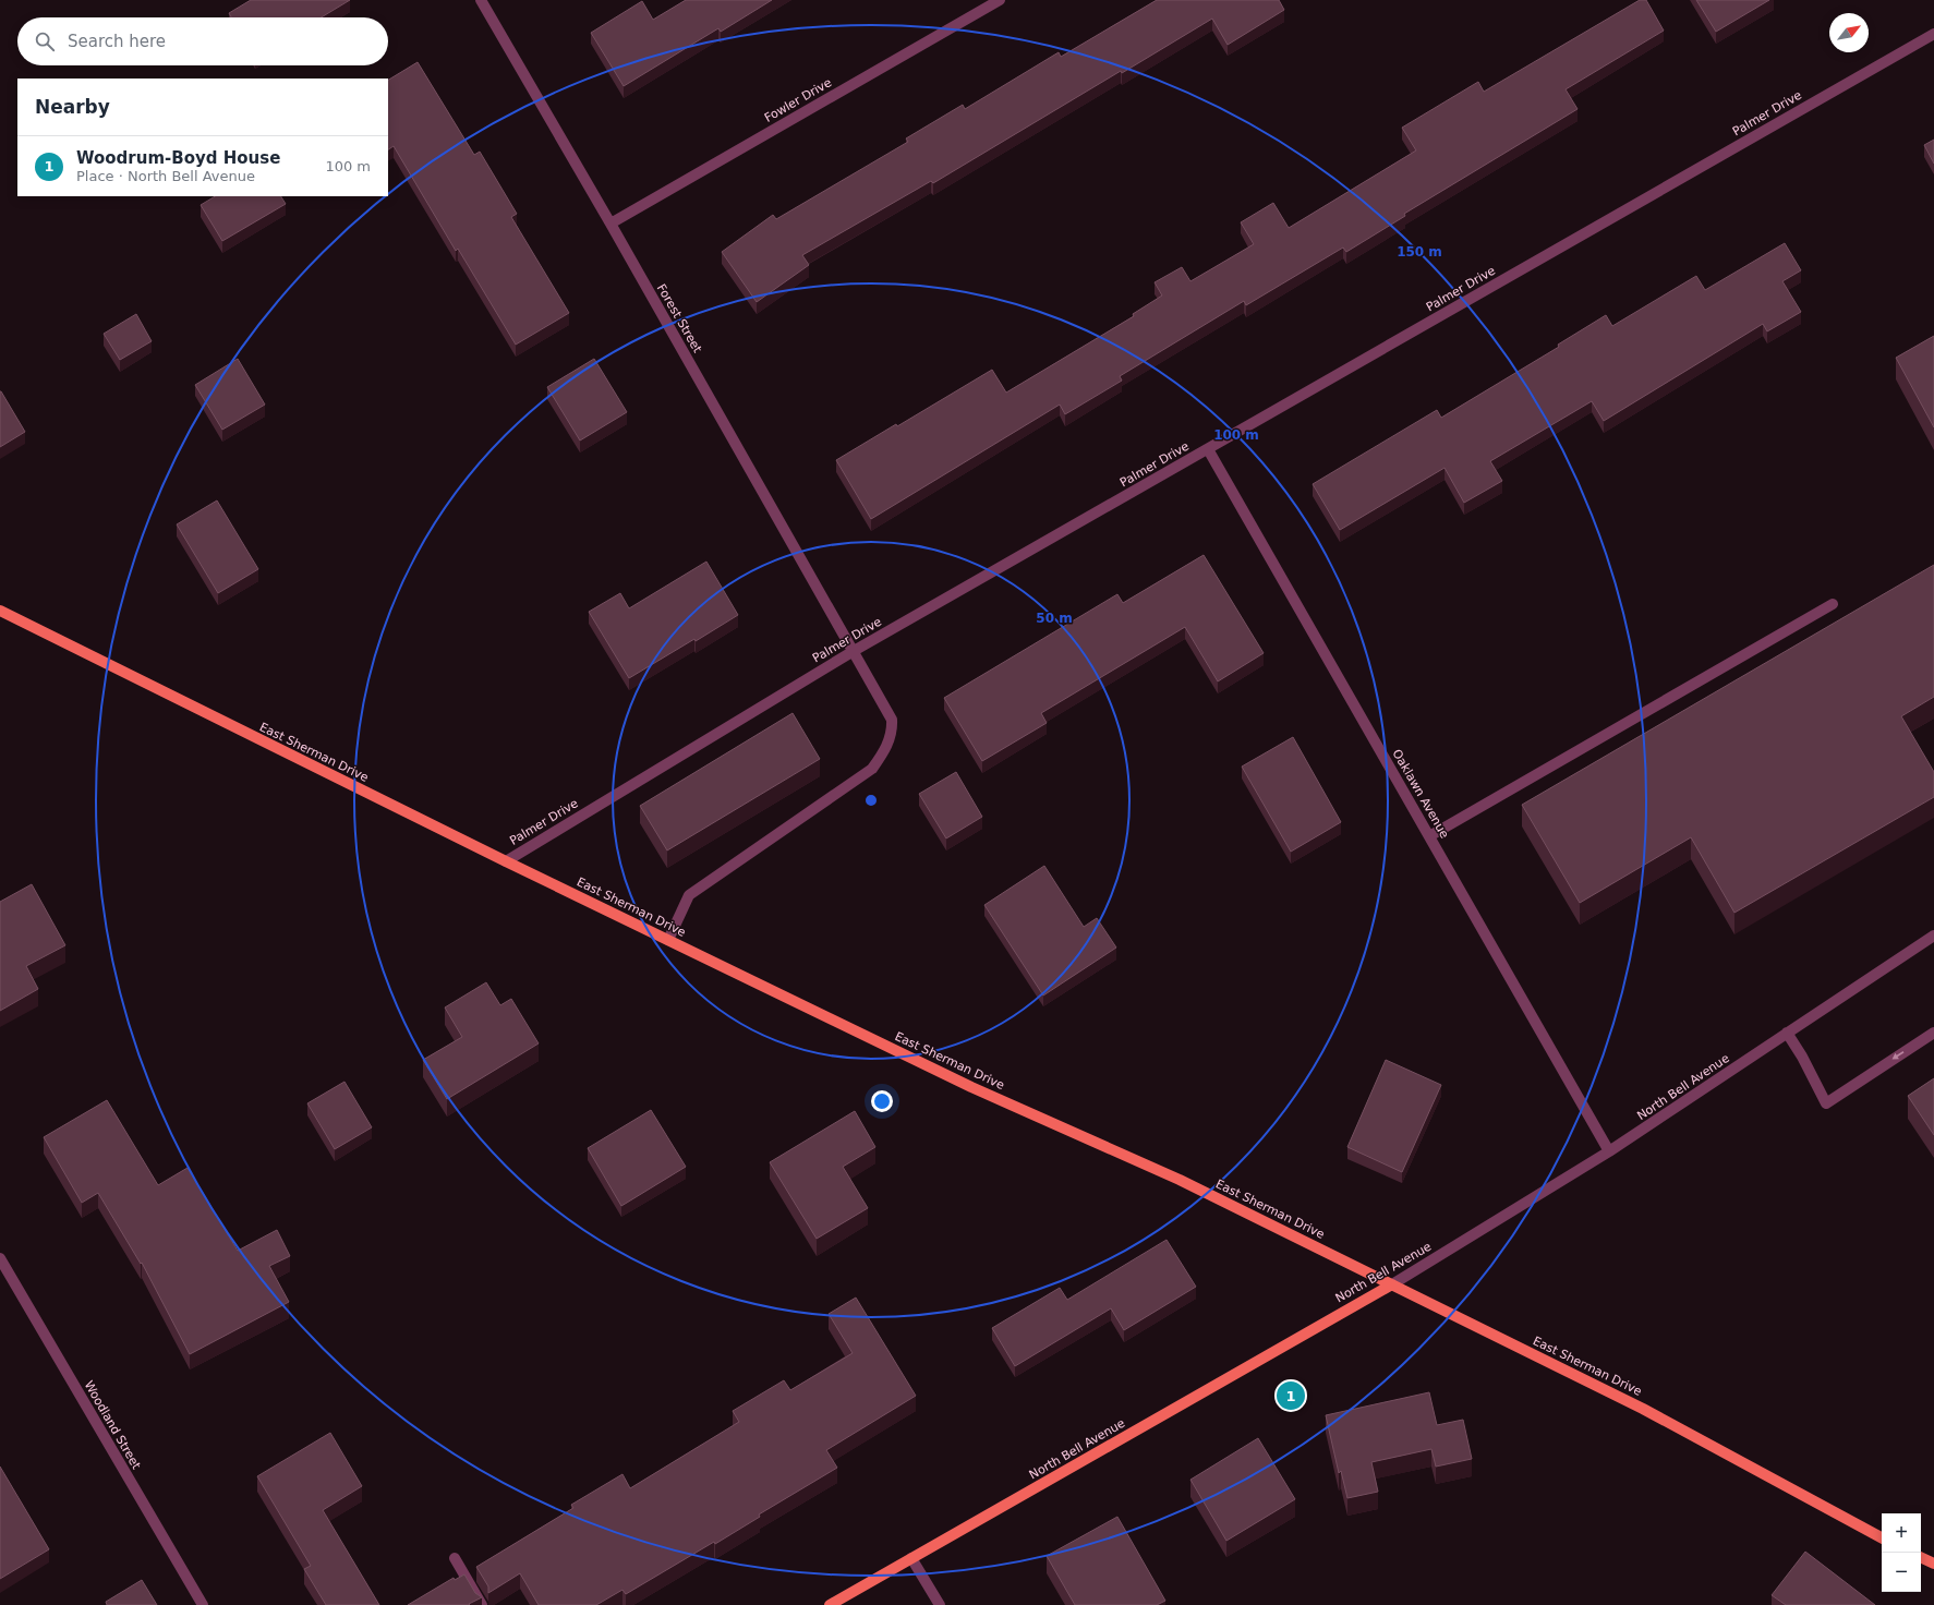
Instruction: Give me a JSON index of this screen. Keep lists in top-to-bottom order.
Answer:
{
  "streets": {
    "main road": ["East Sherman Drive", "North Bell Avenue"],
    "street": [
      "Fowler Drive",
      "Palmer Drive",
      "Forest Street",
      "Oaklawn Avenue",
      "Woodland Street"
    ]
  },
  "crossings": [
    ["Fowler Drive", "Forest Street"],
    ["Palmer Drive", "Forest Street"],
    ["Palmer Drive", "East Sherman Drive"],
    ["Palmer Drive", "Oaklawn Avenue"],
    ["Forest Street", "East Sherman Drive"],
    ["East Sherman Drive", "North Bell Avenue"],
    ["Oaklawn Avenue", "North Bell Avenue"]
  ],
  "north": "top right",
  "page": {
    "search": "Search here",
    "heading": "Nearby",
    "list": [
      {
        "mark": "1",
        "name": "Woodrum-Boyd House",
        "note": "Place · North Bell Avenue",
        "value": "100 m"
      }
    ],
    "pins": "1",
    "map_buttons": ["+", "−"]
  },
  "rings": ["150 m", "100 m", "50 m"]
}
